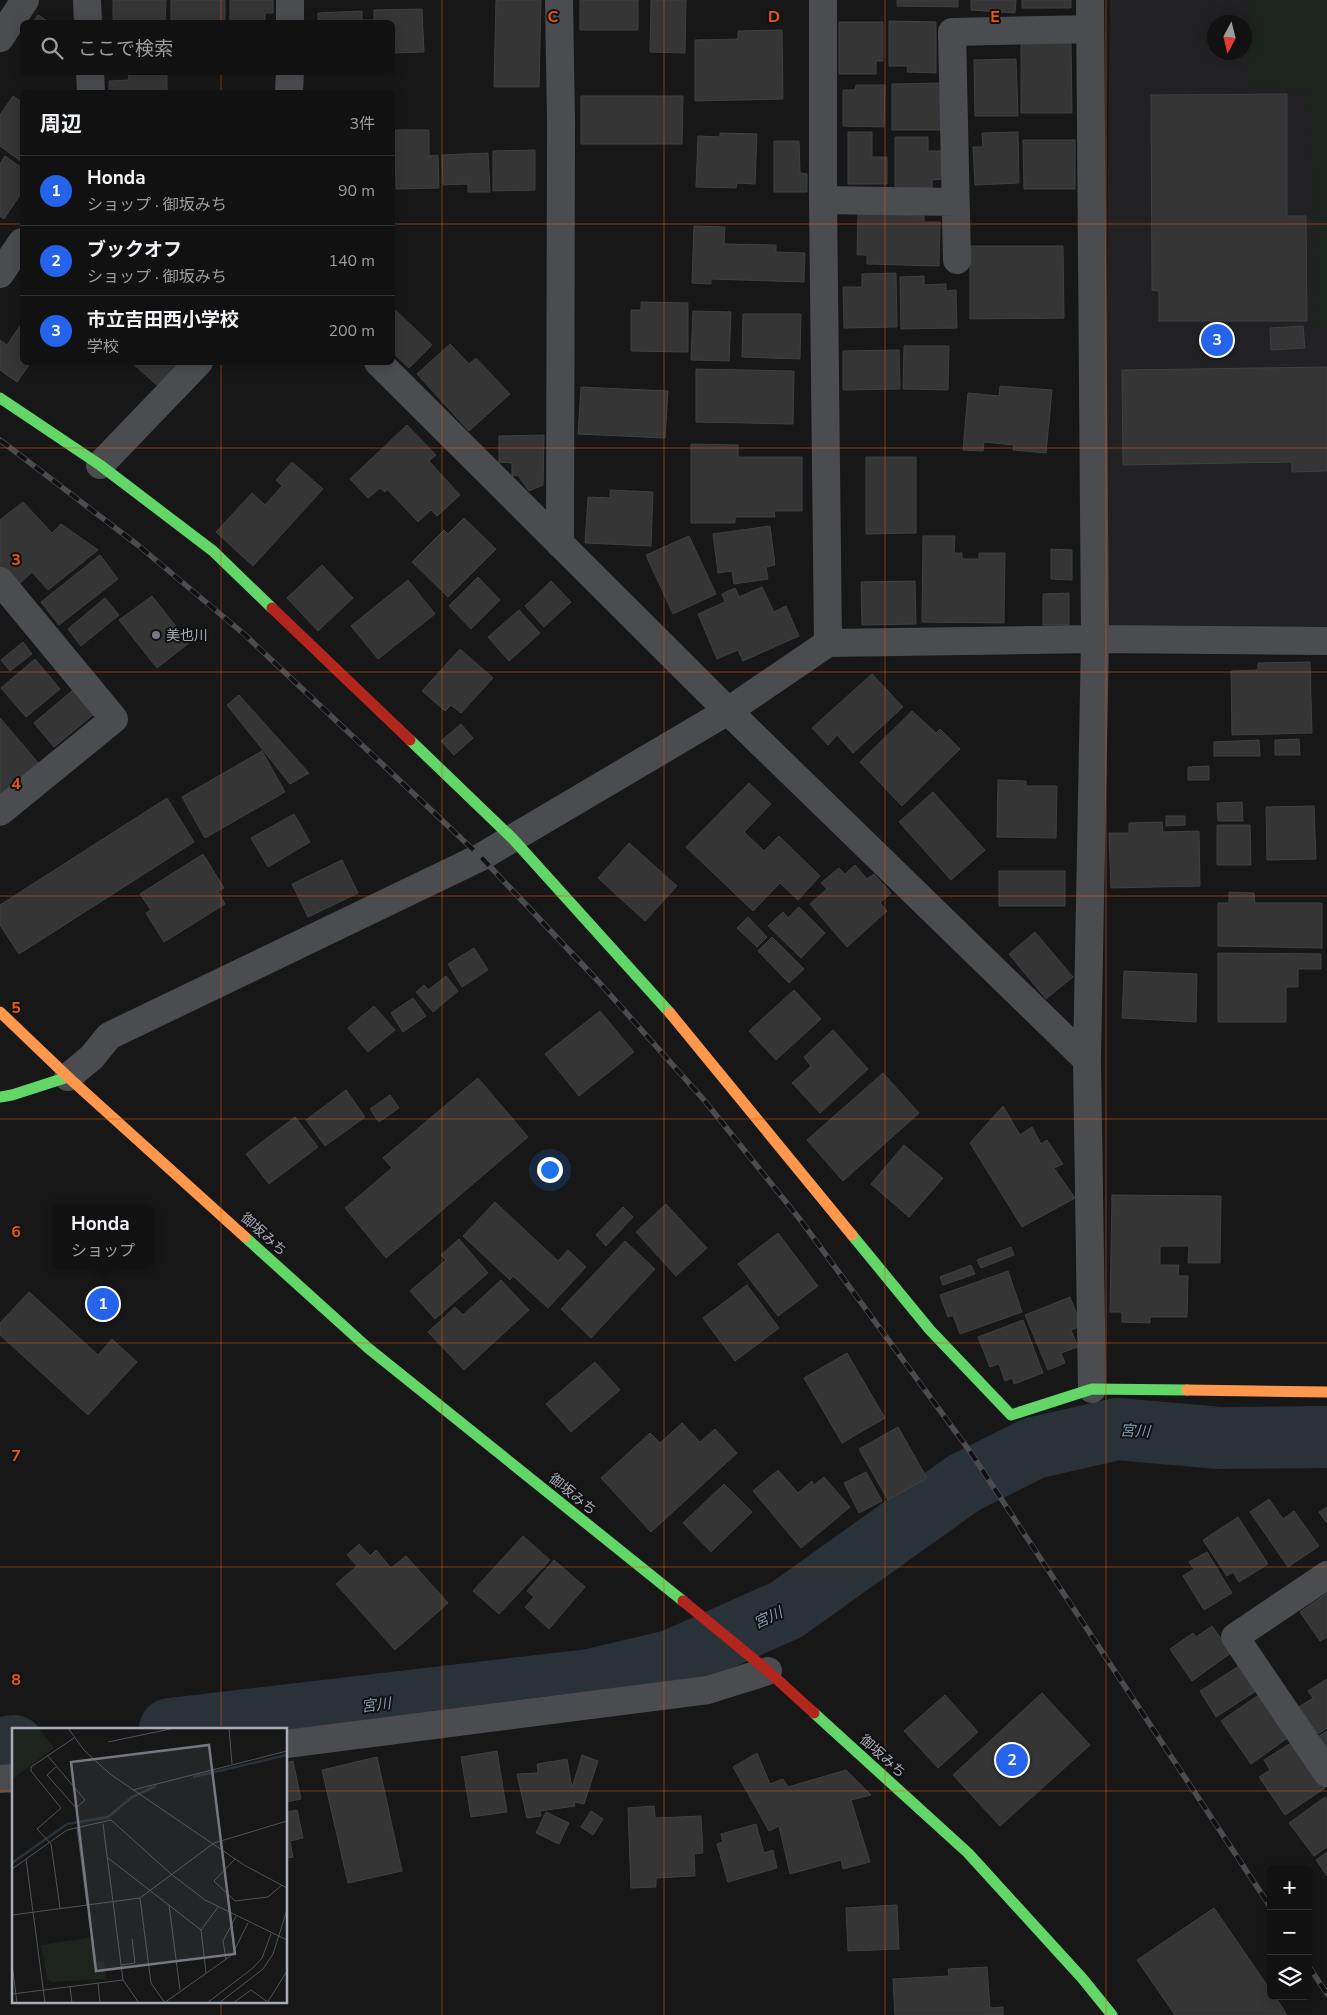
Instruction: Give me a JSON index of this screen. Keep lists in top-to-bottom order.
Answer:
{
  "streets": {
    "main road": ["御坂みち"]
  },
  "water": ["宮川"],
  "places": ["美也川"],
  "north": "bottom",
  "page": {
    "search": "ここで検索",
    "heading": ["周辺", "3件"],
    "list": [
      {
        "mark": "1",
        "name": "Honda",
        "note": "ショップ · 御坂みち",
        "value": "90 m"
      },
      {
        "mark": "2",
        "name": "ブックオフ",
        "note": "ショップ · 御坂みち",
        "value": "140 m"
      },
      {
        "mark": "3",
        "name": "市立吉田西小学校",
        "note": "学校",
        "value": "200 m"
      }
    ],
    "pins": ["3", "1", "2"],
    "popup": ["Honda", "ショップ"],
    "map_buttons": ["+", "−"]
  },
  "grid": {
    "columns": ["C", "D", "E"],
    "rows": [
      "3",
      "4",
      "5",
      "6",
      "7",
      "8"
    ]
  }
}
